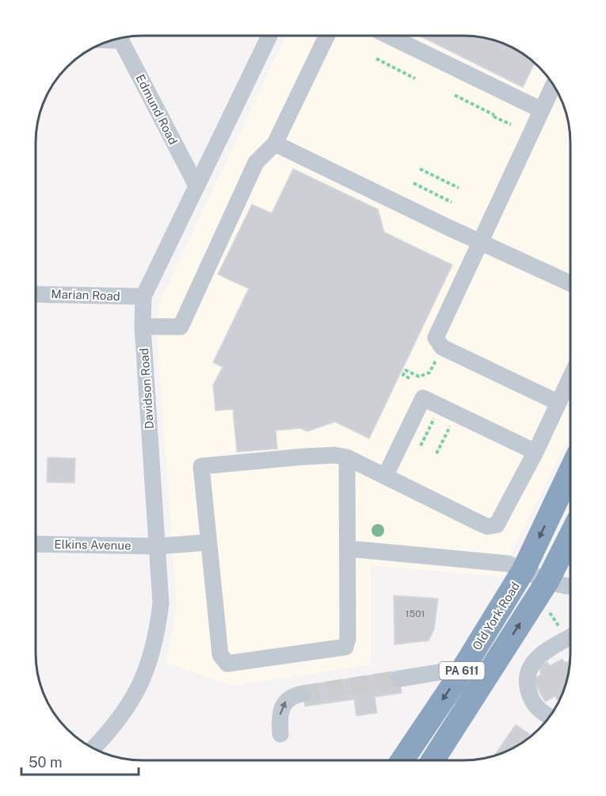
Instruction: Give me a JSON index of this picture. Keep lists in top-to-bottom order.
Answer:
{
  "streets": {
    "highway": ["Old York Road", "PA 611"],
    "street": [
      "Edmund Road",
      "Marian Road",
      "Davidson Road",
      "Elkins Avenue"
    ]
  },
  "crossings": [
    ["Edmund Road", "Davidson Road"],
    ["Marian Road", "Davidson Road"],
    ["Davidson Road", "Elkins Avenue"]
  ],
  "house_numbers": ["1501"],
  "scale_bar": "50 m"
}
